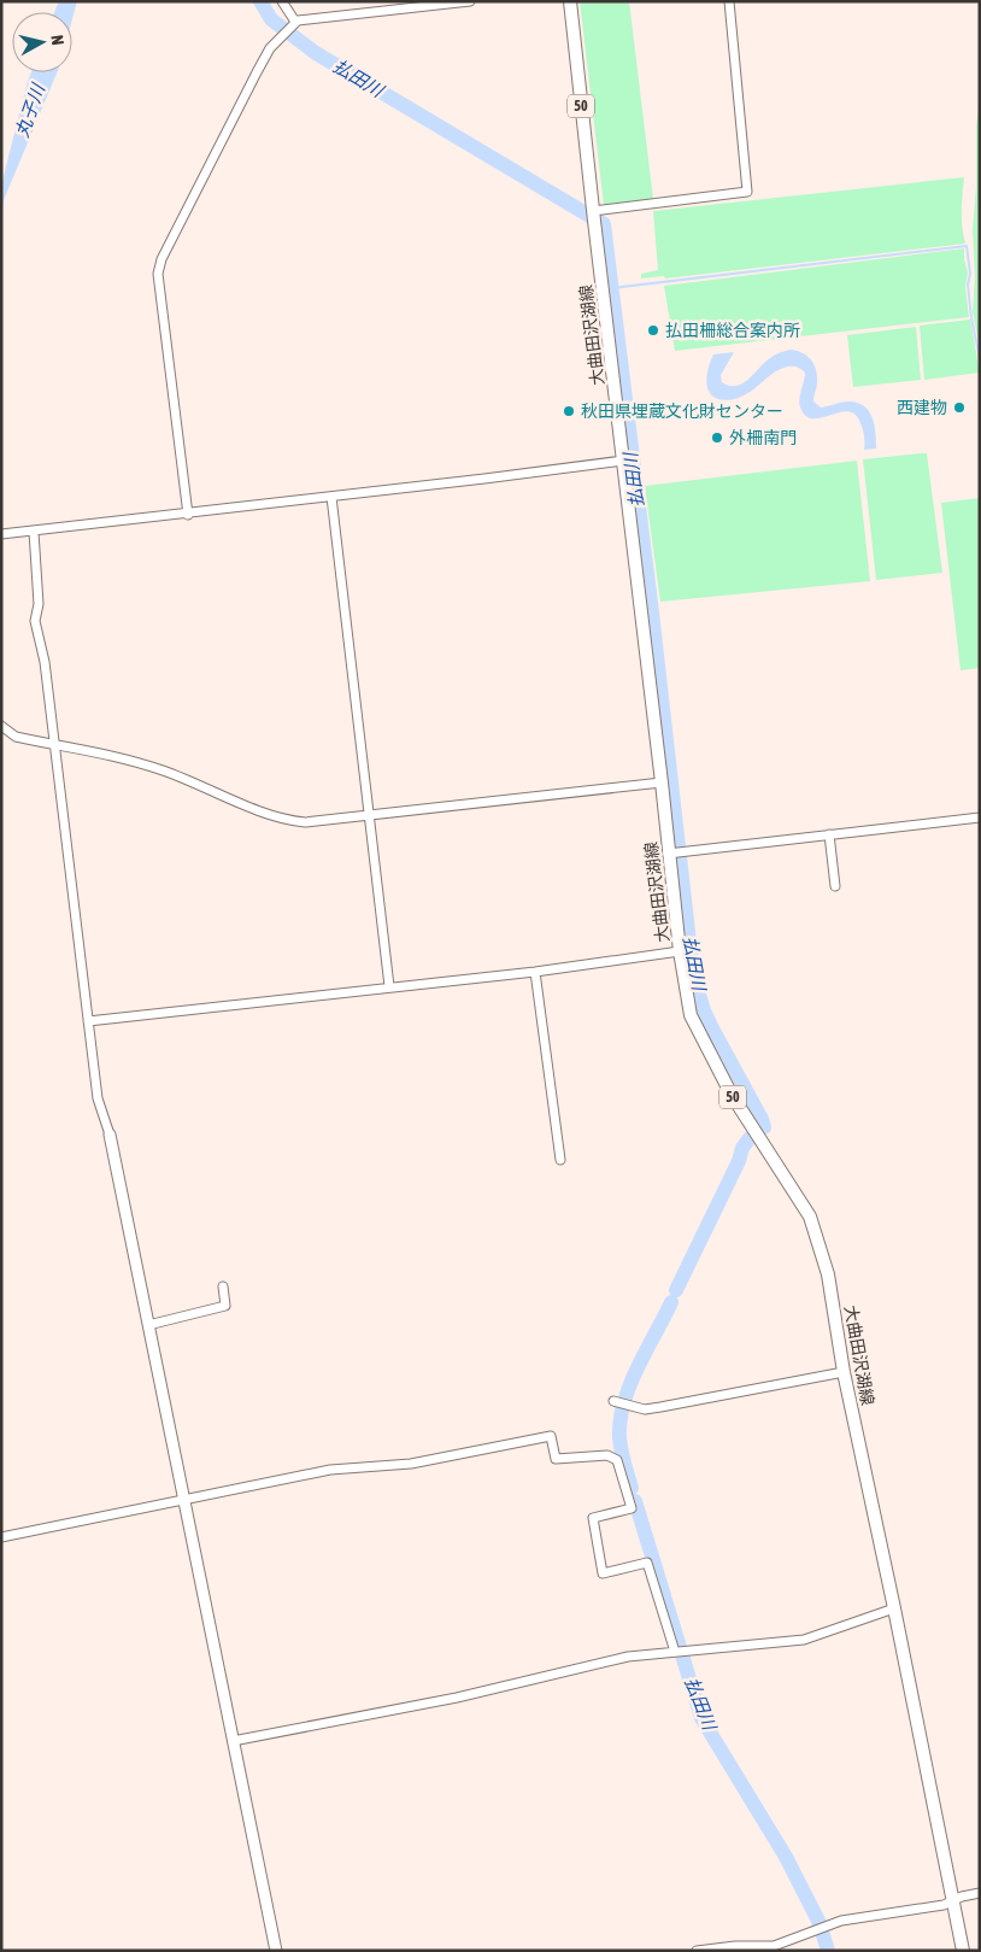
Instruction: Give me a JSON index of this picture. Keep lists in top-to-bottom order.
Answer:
{
  "streets": {
    "main road": ["50", "大曲田沢湖線"]
  },
  "water": ["払田川", "丸子川"],
  "places": [
    "払田柵総合案内所",
    "西建物",
    "秋田県埋蔵文化財センター",
    "外柵南門"
  ],
  "north": "right"
}
